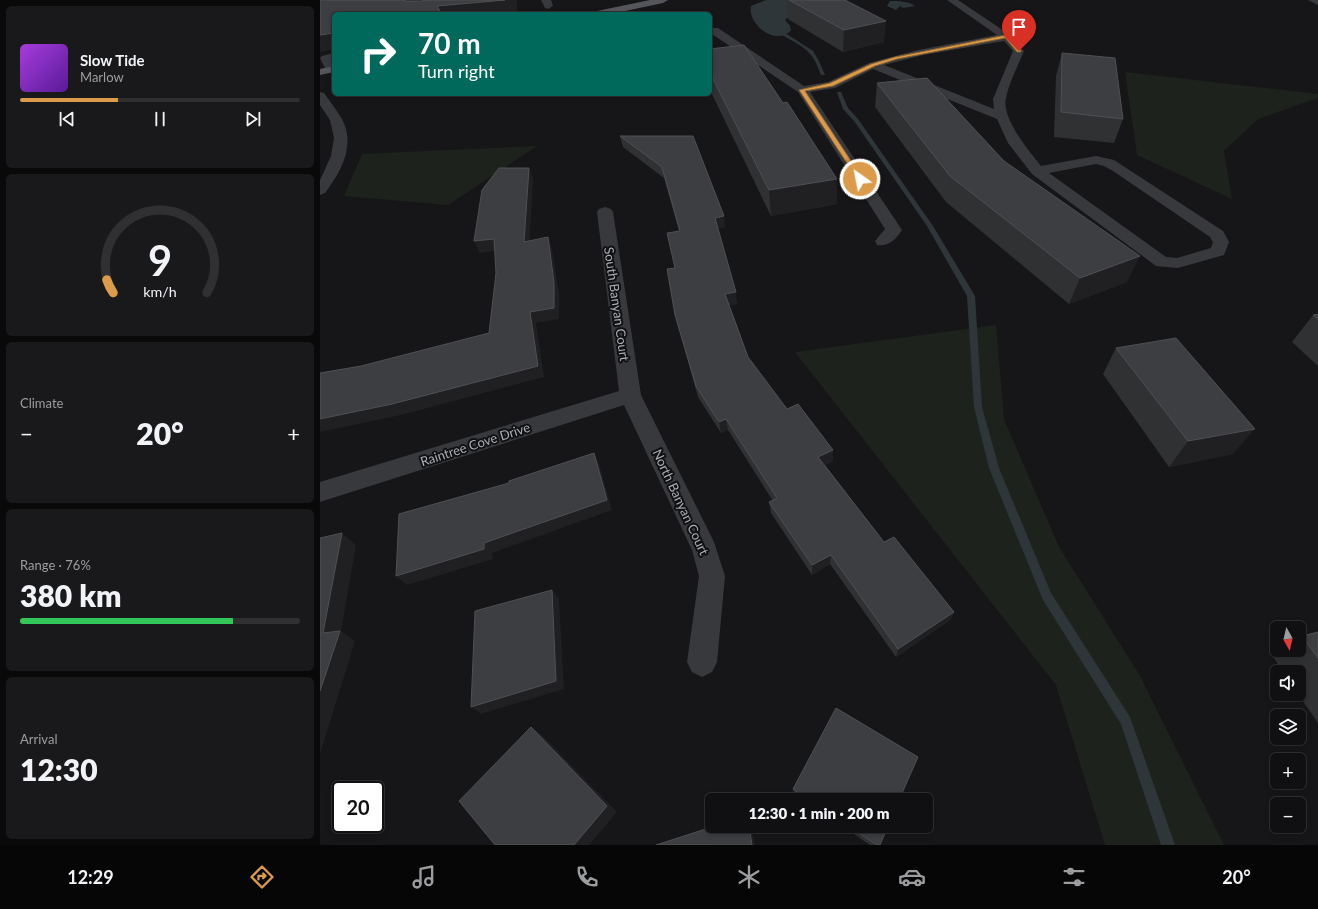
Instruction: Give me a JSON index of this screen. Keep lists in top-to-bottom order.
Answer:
{
  "streets": {
    "street": ["South Banyan Court", "Raintree Cove Drive", "North Banyan Court"]
  },
  "crossings": [
    ["South Banyan Court", "Raintree Cove Drive"],
    ["South Banyan Court", "North Banyan Court"],
    ["Raintree Cove Drive", "North Banyan Court"]
  ],
  "north": "bottom",
  "page": {
    "turn": ["70 m", "Turn right"],
    "song": ["Slow Tide", "Marlow"],
    "tile": [
      "Climate",
      ["Range · 76%", "380 km"],
      ["Arrival", "12:30"]
    ],
    "heat": ["−", "20°", "+"],
    "map_buttons": ["+", "−"],
    "limit": "20",
    "trip": "12:30 · 1 min · 200 m",
    "tabs": ["12:29", "20°"],
    "gauge": ["9", "km/h"]
  }
}
